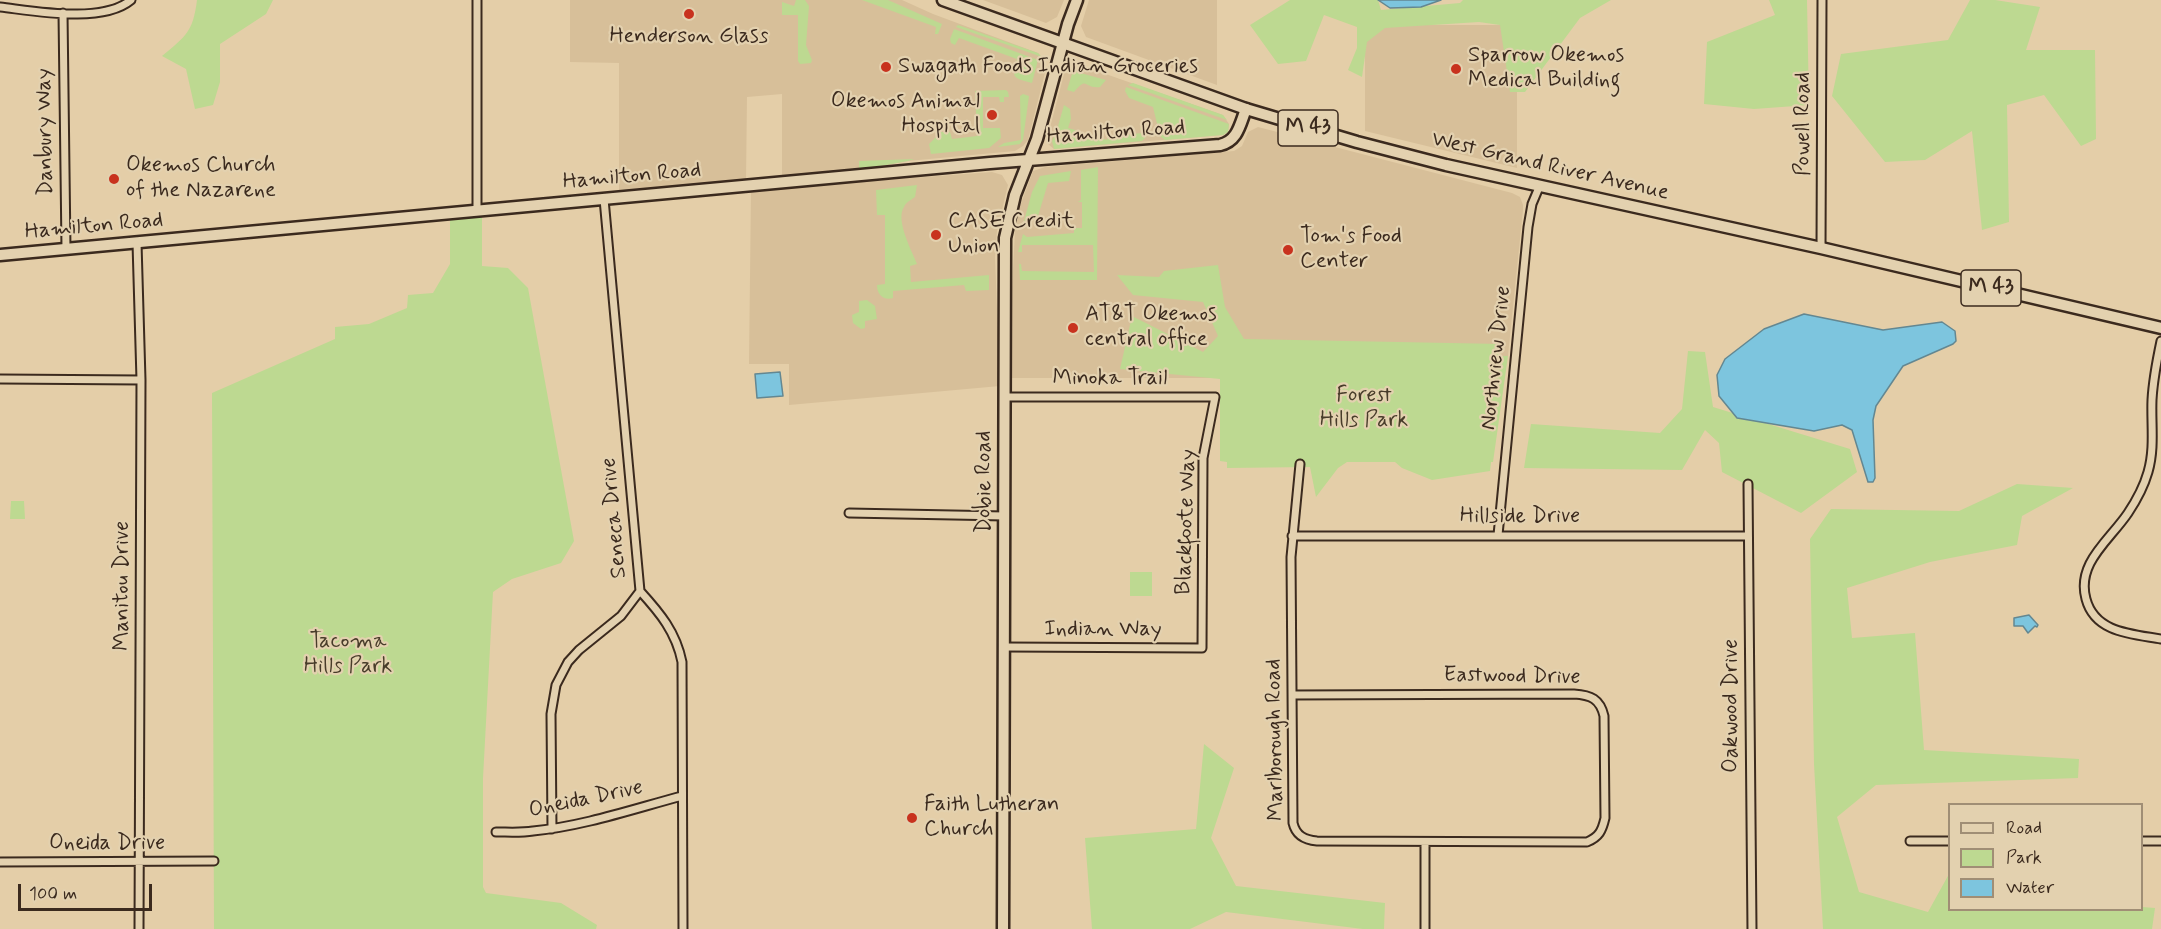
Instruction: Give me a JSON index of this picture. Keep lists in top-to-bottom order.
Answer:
{
  "streets": {
    "street": [
      "Powell Road",
      "M 43",
      "Danbury Way",
      "Hamilton Road",
      "West Grand River Avenue",
      "Northview Drive",
      "Minoka Trail",
      "Dobie Road",
      "Hillside Drive",
      "Seneca Drive",
      "Blackfoote Way",
      "Manitou Drive",
      "Indian Way",
      "Eastwood Drive",
      "Oakwood Drive",
      "Marlborough Road",
      "Oneida Drive"
    ]
  },
  "crossings": [
    ["Powell Road", "West Grand River Avenue"],
    ["Danbury Way", "Hamilton Road"],
    ["Hamilton Road", "West Grand River Avenue"],
    ["Hamilton Road", "Dobie Road"],
    ["Hamilton Road", "Seneca Drive"],
    ["Hamilton Road", "Manitou Drive"],
    ["West Grand River Avenue", "Northview Drive"],
    ["West Grand River Avenue", "Dobie Road"],
    ["Northview Drive", "Hillside Drive"],
    ["Minoka Trail", "Dobie Road"],
    ["Minoka Trail", "Blackfoote Way"],
    ["Dobie Road", "Indian Way"],
    ["Hillside Drive", "Oakwood Drive"],
    ["Hillside Drive", "Marlborough Road"],
    ["Seneca Drive", "Oneida Drive"],
    ["Blackfoote Way", "Indian Way"],
    ["Manitou Drive", "Oneida Drive"],
    ["Eastwood Drive", "Marlborough Road"]
  ],
  "parks": ["Forest Hills Park", "Tacoma Hills Park"],
  "places": [
    "Henderson Glass",
    "Swagath Foods Indian Groceries",
    "Sparrow Okemos Medical Building",
    "Okemos Animal Hospital",
    "Okemos Church of the Nazarene",
    "CASE Credit Union",
    "Tom's Food Center",
    "AT&T Okemos central office",
    "Faith Lutheran Church"
  ],
  "legend": ["Road", "Park", "Water"],
  "scale_bar": "100 m"
}
